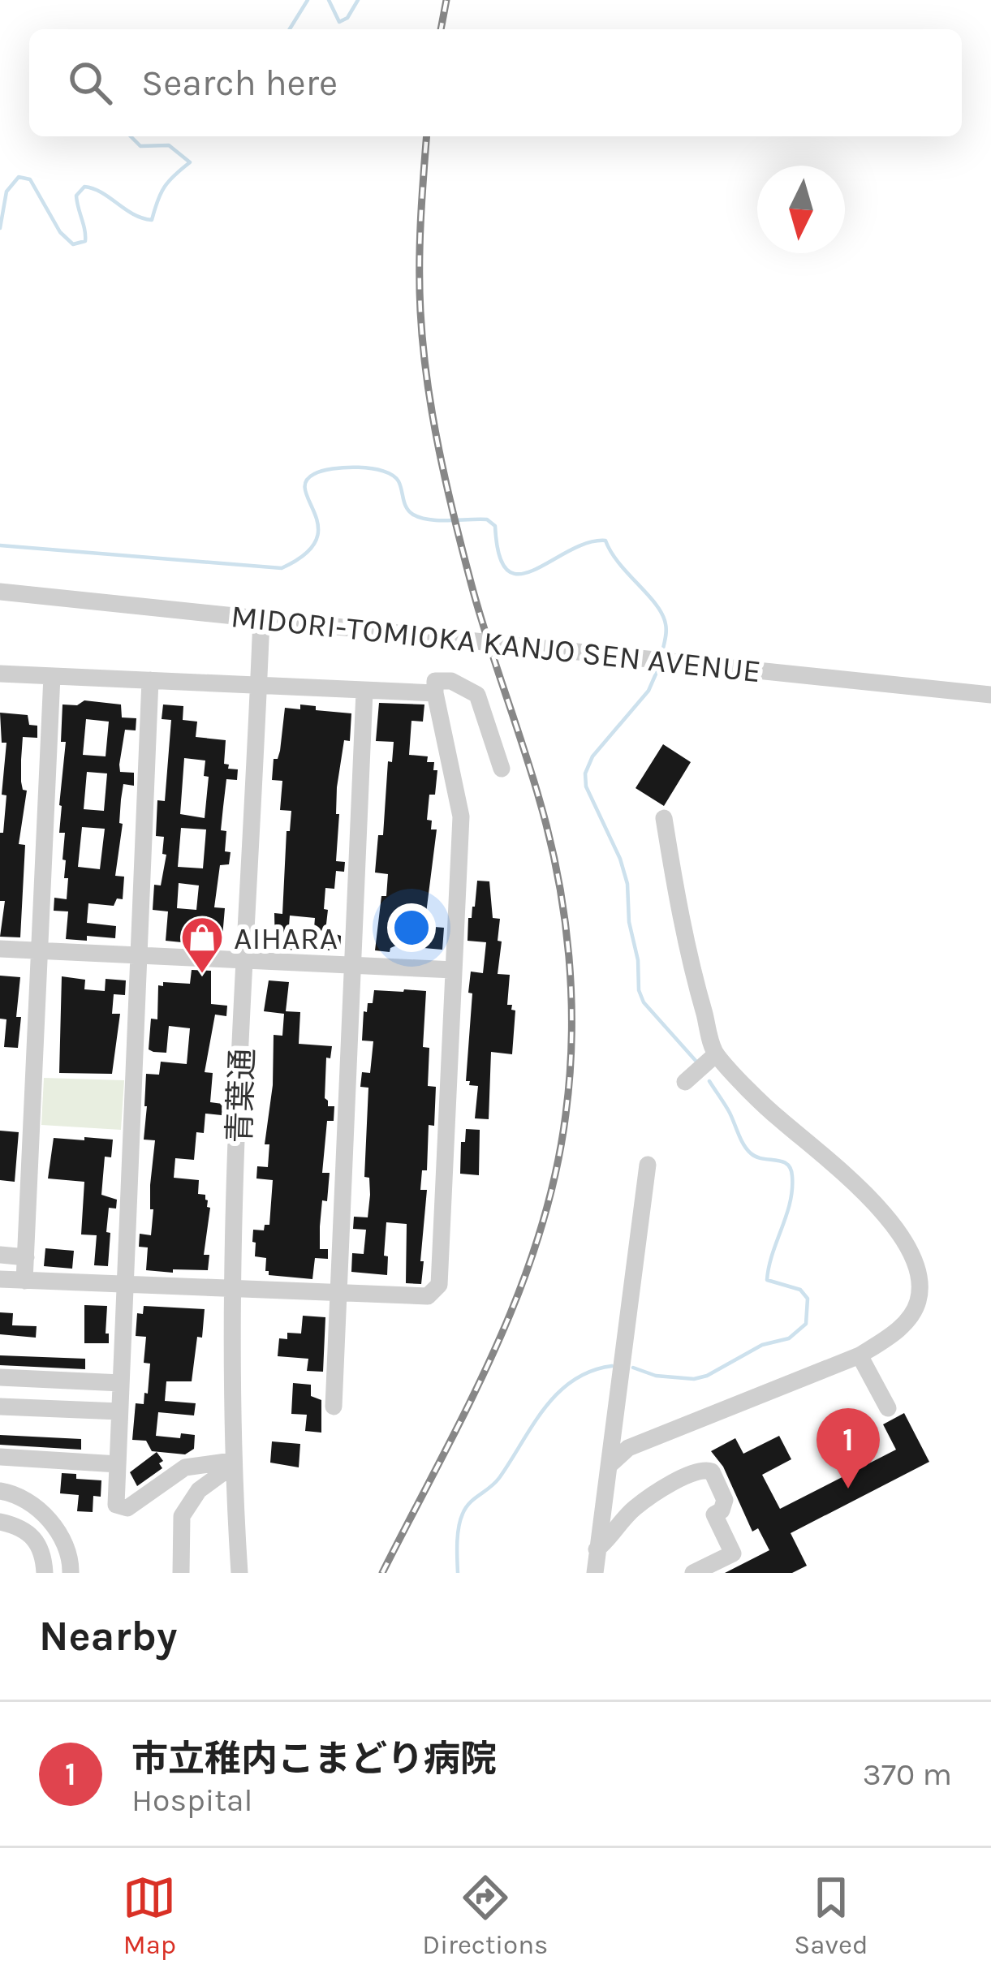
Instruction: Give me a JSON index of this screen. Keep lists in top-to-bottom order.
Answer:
{
  "streets": {
    "street": ["MIDORI-TOMIOKA KANJO SEN AVENUE", "青葉通"]
  },
  "crossings": [
    ["MIDORI-TOMIOKA KANJO SEN AVENUE", "青葉通"]
  ],
  "places": {
    "shop": ["AIHARA"]
  },
  "north": "bottom",
  "page": {
    "search": "Search here",
    "pins": "1",
    "heading": "Nearby",
    "list": [
      {
        "mark": "1",
        "name": "市立稚内こまどり病院",
        "note": "Hospital",
        "value": "370 m"
      }
    ],
    "nav": ["Map", "Directions", "Saved"]
  }
}
